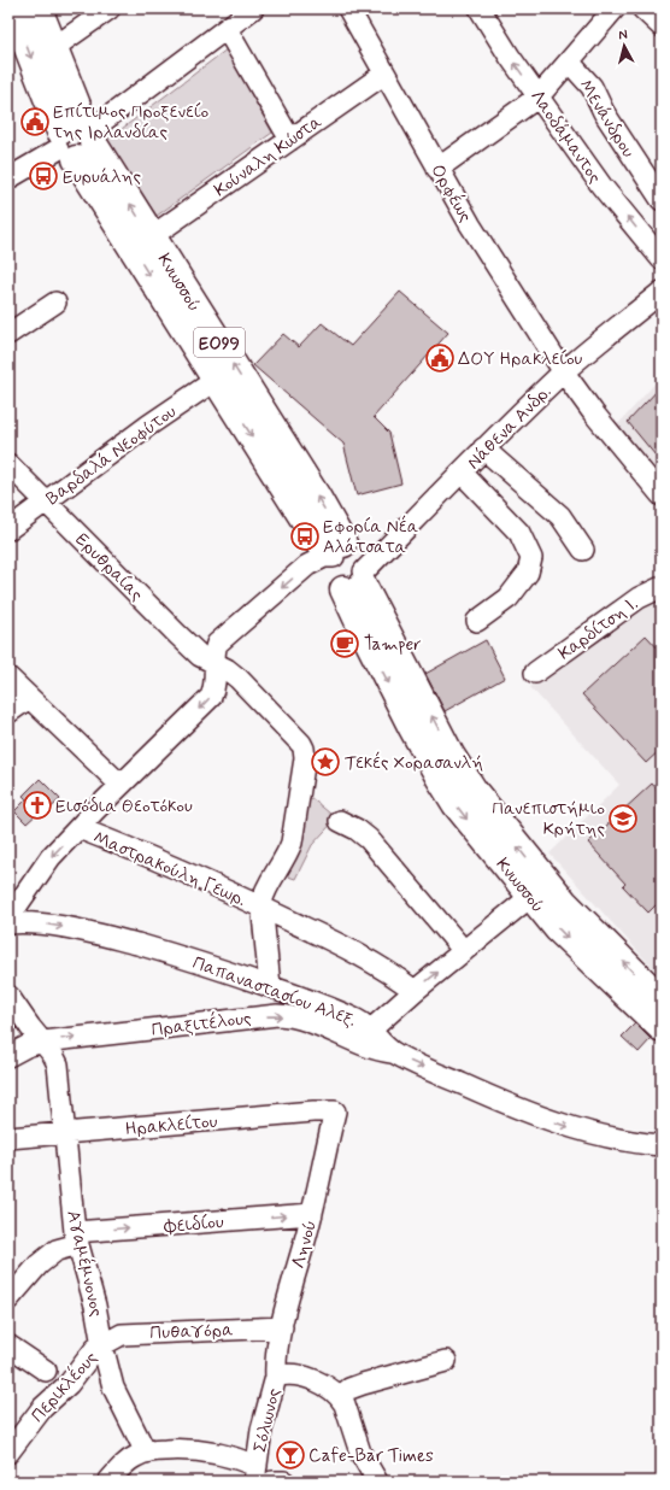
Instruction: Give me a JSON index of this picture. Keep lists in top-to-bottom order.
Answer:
{
  "streets": {
    "main road": ["Κνωσσού", "ΕΟ99"],
    "street": [
      "Μενάνδρου",
      "Λαοδάμαντος",
      "Κούναλη Κώστα",
      "Ορφέως",
      "Νάθενα Ανδρ.",
      "Βαρδαλά Νεοφύτου",
      "Ερυθραίας",
      "Καρδίτση Ι.",
      "Μαστρακούλη Γεωρ.",
      "Παπαναστασίου Αλεξ.",
      "Πραξιτέλους",
      "Ηρακλείτου",
      "Φειδίου",
      "Ληνού",
      "Αγαμέμνονος",
      "Πυθαγόρα",
      "Περικλέους",
      "Σόλωνος"
    ]
  },
  "crossings": [
    ["Κούναλη Κώστα", "Ορφέως"],
    ["Κούναλη Κώστα", "Κνωσσού"],
    ["Ορφέως", "Νάθενα Ανδρ."],
    ["Κνωσσού", "ΕΟ99"],
    ["Κνωσσού", "Νάθενα Ανδρ."],
    ["Κνωσσού", "Βαρδαλά Νεοφύτου"],
    ["ΕΟ99", "Νάθενα Ανδρ."],
    ["Βαρδαλά Νεοφύτου", "Ερυθραίας"],
    ["Ερυθραίας", "Μαστρακούλη Γεωρ."],
    ["Μαστρακούλη Γεωρ.", "Παπαναστασίου Αλεξ."],
    ["Παπαναστασίου Αλεξ.", "Πραξιτέλους"],
    ["Πραξιτέλους", "Αγαμέμνονος"],
    ["Ηρακλείτου", "Ληνού"],
    ["Ηρακλείτου", "Αγαμέμνονος"],
    ["Φειδίου", "Ληνού"],
    ["Φειδίου", "Αγαμέμνονος"],
    ["Ληνού", "Πυθαγόρα"],
    ["Ληνού", "Σόλωνος"],
    ["Αγαμέμνονος", "Πυθαγόρα"],
    ["Αγαμέμνονος", "Περικλέους"],
    ["Πυθαγόρα", "Περικλέους"]
  ],
  "one_way": [
    "Λαοδάμαντος",
    "Παπαναστασίου Αλεξ.",
    "Πραξιτέλους",
    "Φειδίου"
  ],
  "places": {
    "public building": ["Επίτιμος Προξενείο της Ιρλανδίας", "ΔΟΥ Ηρακλείου"],
    "bus stop": ["Ευρυάλης", "Εφορία Νέα Αλάτσατα"],
    "cafe": ["Tamper"],
    "place": ["Τεκές Χορασανλή"],
    "church": ["Εισόδια Θεοτόκου"],
    "school or university": ["Πανεπιστήμιο Κρήτης"],
    "bar": ["Cafe-Bar Times"]
  },
  "north": "top"
}
